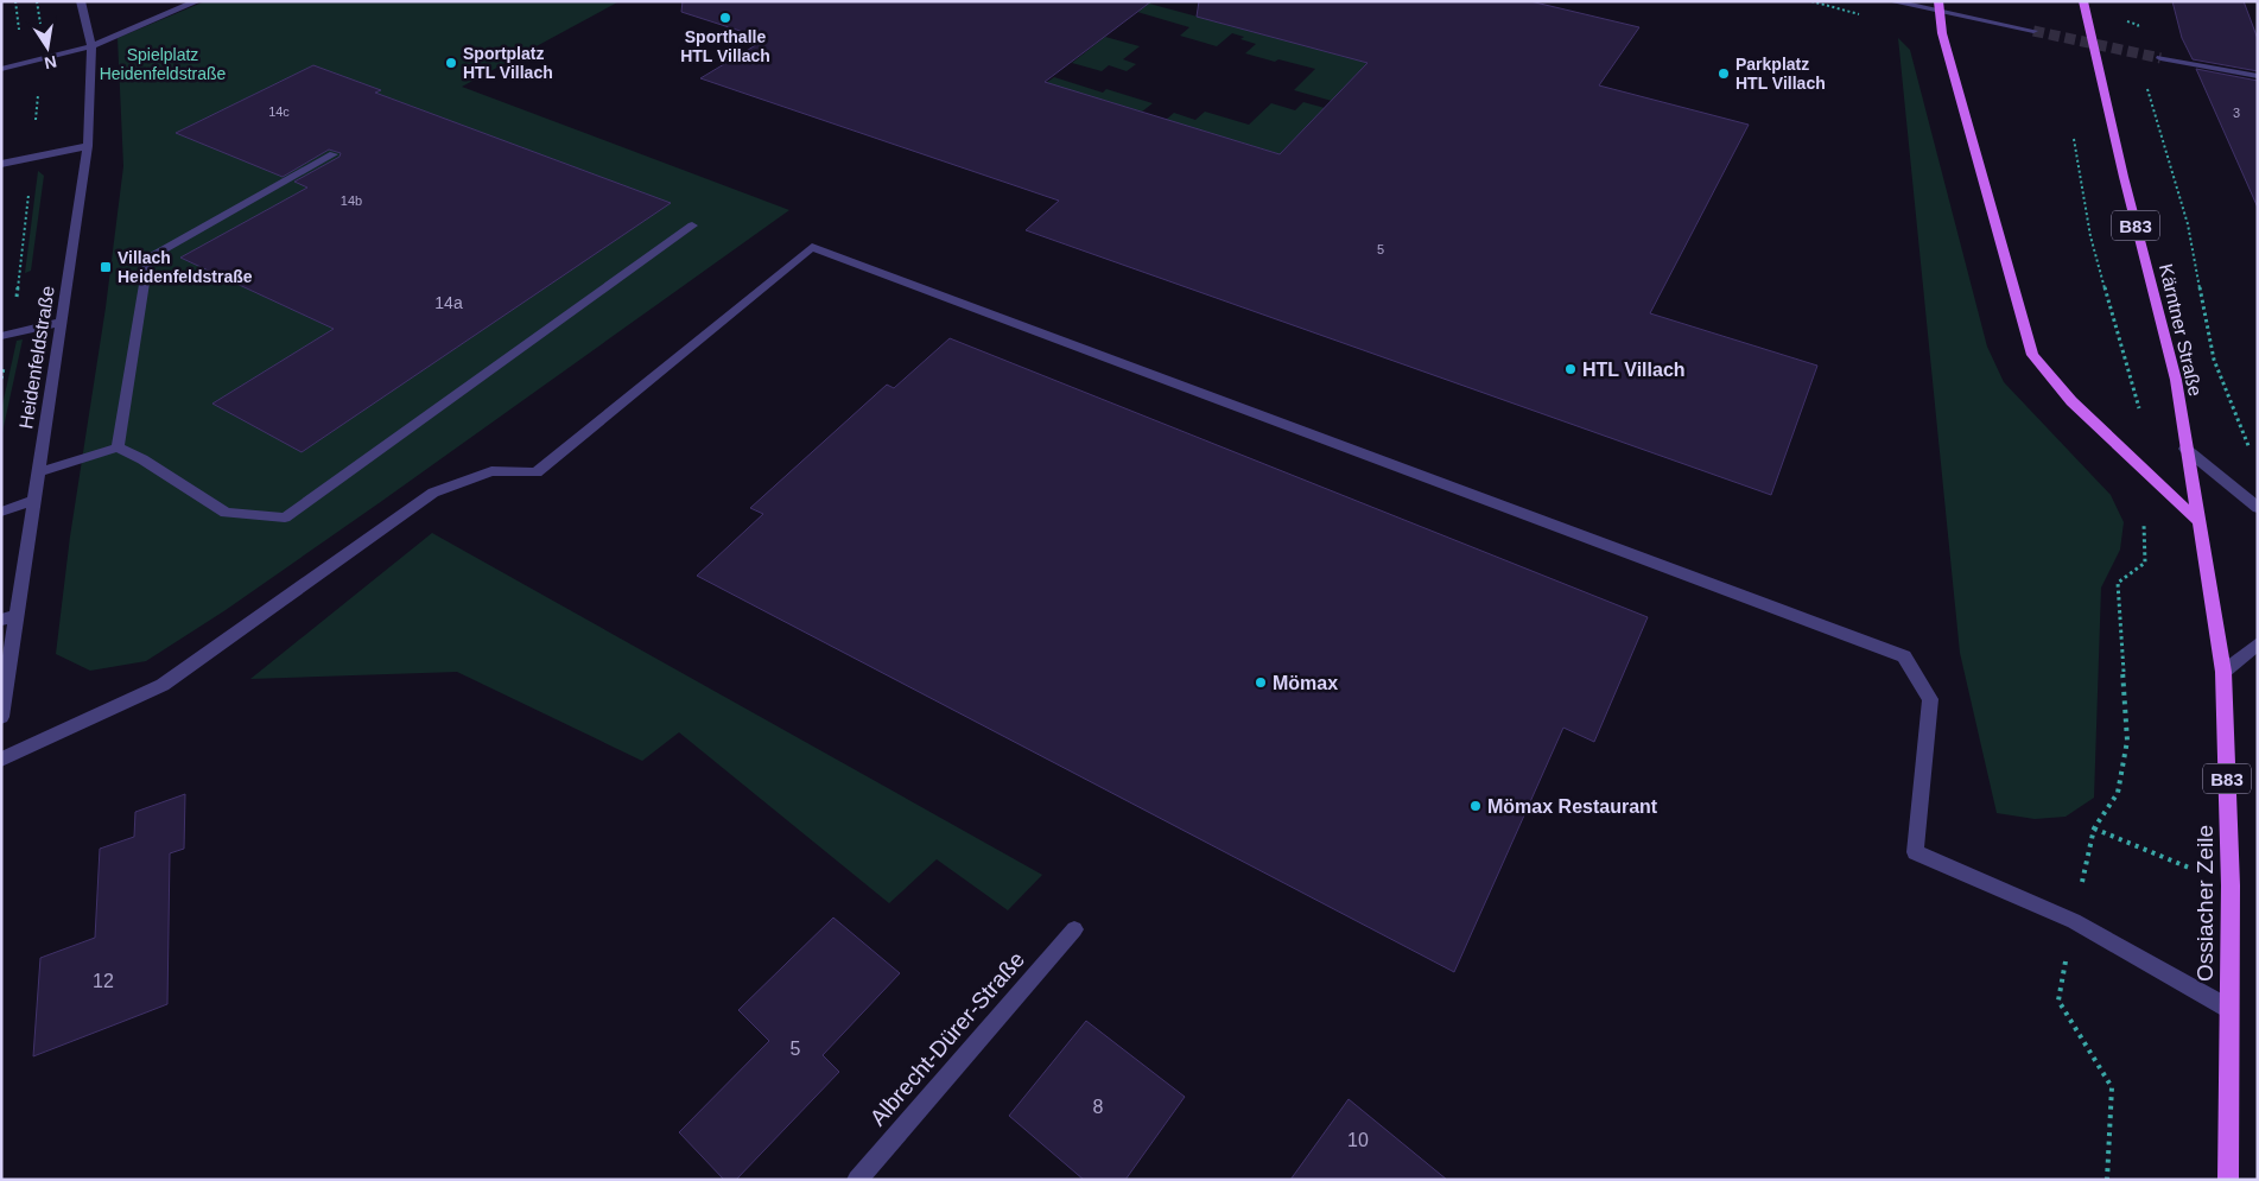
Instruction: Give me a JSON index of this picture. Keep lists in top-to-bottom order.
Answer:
{
  "streets": {
    "main road": ["B83", "Kärntner Straße", "Ossiacher Zeile"],
    "street": ["Heidenfeldstraße", "Albrecht-Dürer-Straße"]
  },
  "crossings": [
    ["Kärntner Straße", "Ossiacher Zeile"]
  ],
  "parks": ["Spielplatz Heidenfeldstraße"],
  "places": {
    "other": [
      "Sporthalle HTL Villach",
      "Sportplatz HTL Villach",
      "Parkplatz HTL Villach",
      "HTL Villach",
      "Mömax",
      "Mömax Restaurant"
    ],
    "transit": ["Villach Heidenfeldstraße"]
  },
  "house_numbers": [
    "14c",
    "3",
    "14b",
    "5",
    "14a",
    "12",
    "5",
    "8",
    "10"
  ],
  "north": "bottom"
}
